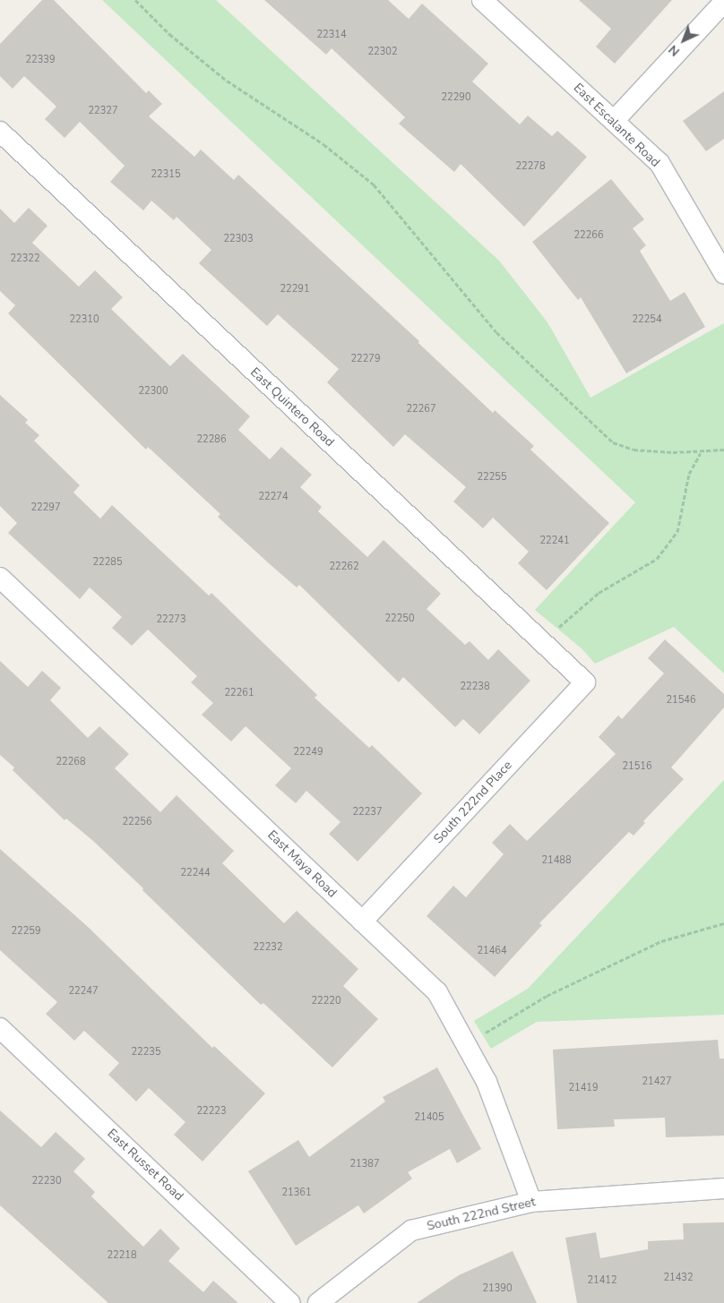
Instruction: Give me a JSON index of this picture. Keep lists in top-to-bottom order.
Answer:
{
  "streets": {
    "street": [
      "East Escalante Road",
      "East Quintero Road",
      "South 222nd Place",
      "East Maya Road",
      "East Russet Road",
      "South 222nd Street"
    ]
  },
  "crossings": [
    ["East Quintero Road", "South 222nd Place"],
    ["South 222nd Place", "East Maya Road"],
    ["East Maya Road", "South 222nd Street"]
  ],
  "house_numbers": [
    "22314",
    "22302",
    "22339",
    "22290",
    "22327",
    "22278",
    "22315",
    "22266",
    "22303",
    "22322",
    "22291",
    "22310",
    "22254",
    "22279",
    "22300",
    "22267",
    "22286",
    "22255",
    "22274",
    "22297",
    "22241",
    "22285",
    "22262",
    "22250",
    "22273",
    "22238",
    "22261",
    "21546",
    "22249",
    "22268",
    "21516",
    "22237",
    "22256",
    "21488",
    "22244",
    "22259",
    "22232",
    "21464",
    "22247",
    "22220",
    "22235",
    "21427",
    "21419",
    "22223",
    "21405",
    "21387",
    "22230",
    "21361",
    "22218",
    "21432",
    "21412",
    "21390"
  ],
  "north": "bottom left"
}
